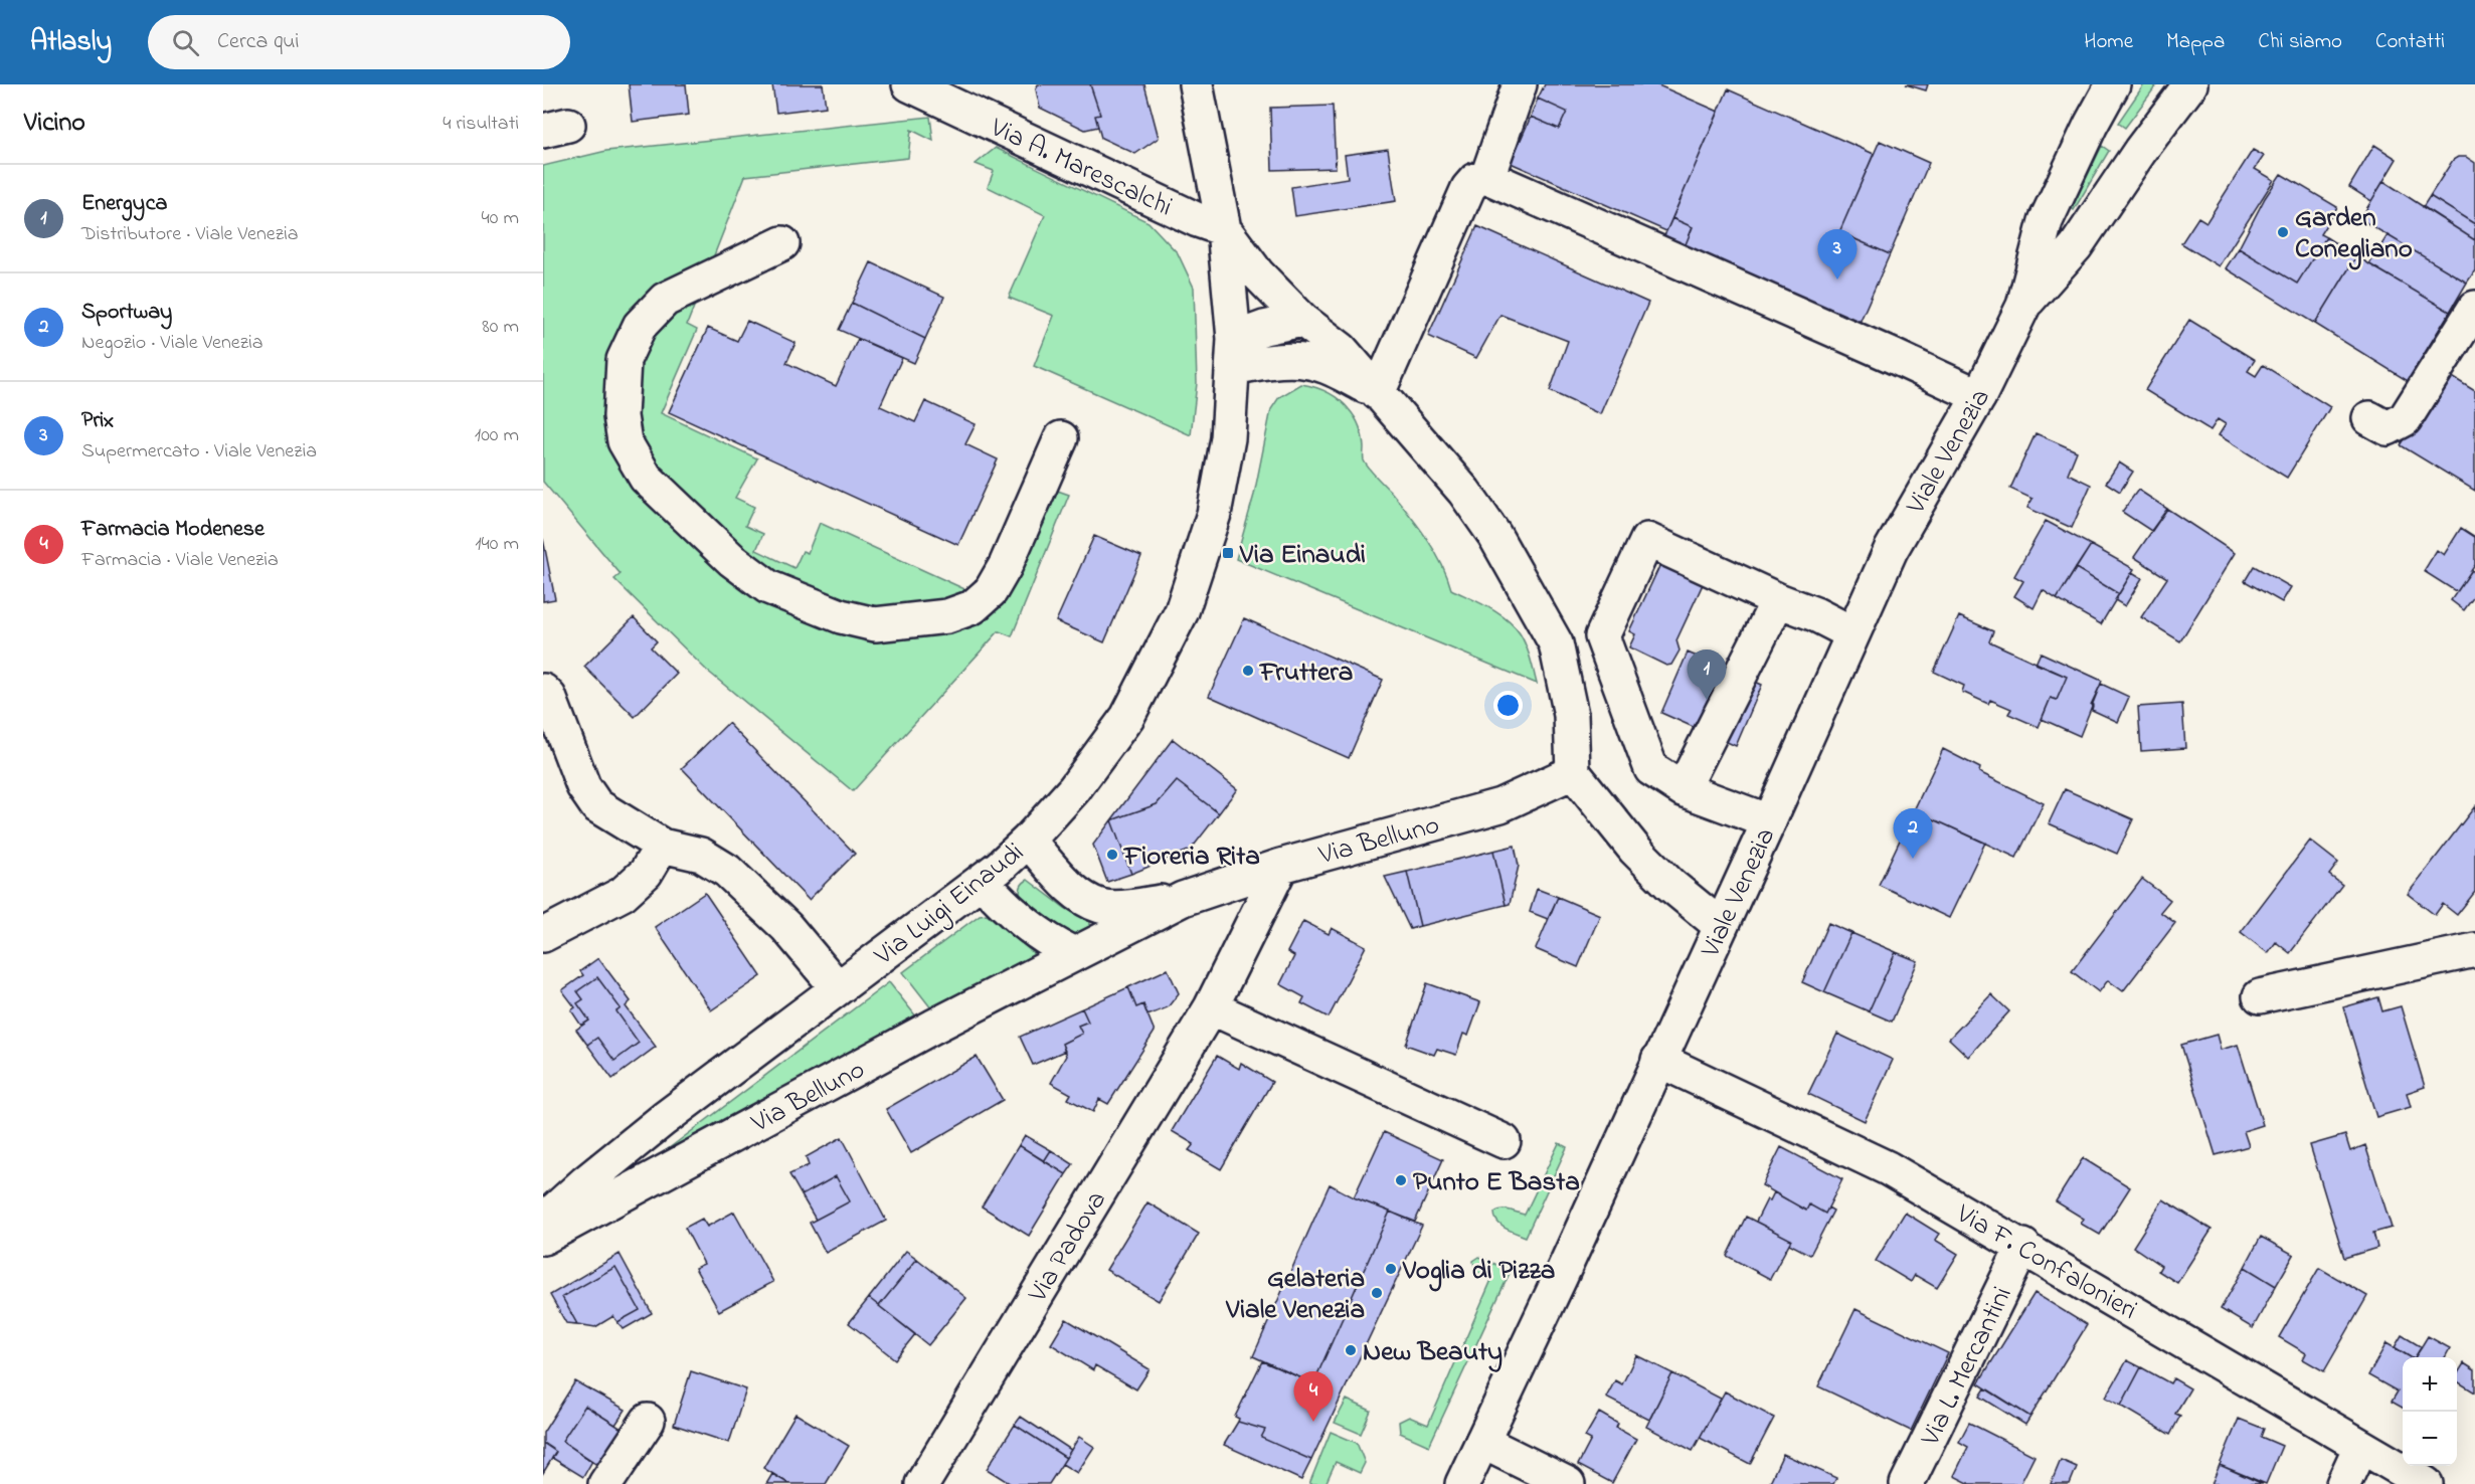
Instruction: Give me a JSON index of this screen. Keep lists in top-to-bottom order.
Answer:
{
  "streets": {
    "street": [
      "Via A. Marescalchi",
      "Viale Venezia",
      "Via Belluno",
      "Via Luigi Einaudi",
      "Via Padova",
      "Via F. Confalonieri",
      "Via L. Mercantini"
    ]
  },
  "crossings": [
    ["Via A. Marescalchi", "Via Luigi Einaudi"],
    ["Viale Venezia", "Via F. Confalonieri"],
    ["Via Belluno", "Via Luigi Einaudi"],
    ["Via Belluno", "Via Padova"],
    ["Via F. Confalonieri", "Via L. Mercantini"]
  ],
  "places": {
    "other": [
      "Garden Conegliano",
      "Fruttera",
      "Fioreria Rita",
      "Punto E Basta",
      "Voglia di Pizza",
      "Gelateria Viale Venezia",
      "New Beauty"
    ],
    "transit": ["Via Einaudi"]
  },
  "page": {
    "header": "Atlasly",
    "search": "Cerca qui",
    "nav": [
      "Home",
      "Mappa",
      "Chi siamo",
      "Contatti"
    ],
    "heading": ["Vicino", "4 risultati"],
    "list": [
      {
        "mark": "1",
        "name": "Energyca",
        "note": "Distributore · Viale Venezia",
        "value": "40 m"
      },
      {
        "mark": "2",
        "name": "Sportway",
        "note": "Negozio · Viale Venezia",
        "value": "80 m"
      },
      {
        "mark": "3",
        "name": "Prix",
        "note": "Supermercato · Viale Venezia",
        "value": "100 m"
      },
      {
        "mark": "4",
        "name": "Farmacia Modenese",
        "note": "Farmacia · Viale Venezia",
        "value": "140 m"
      }
    ],
    "pins": [
      "3",
      "1",
      "2",
      "4"
    ],
    "map_buttons": ["+", "−"]
  }
}
